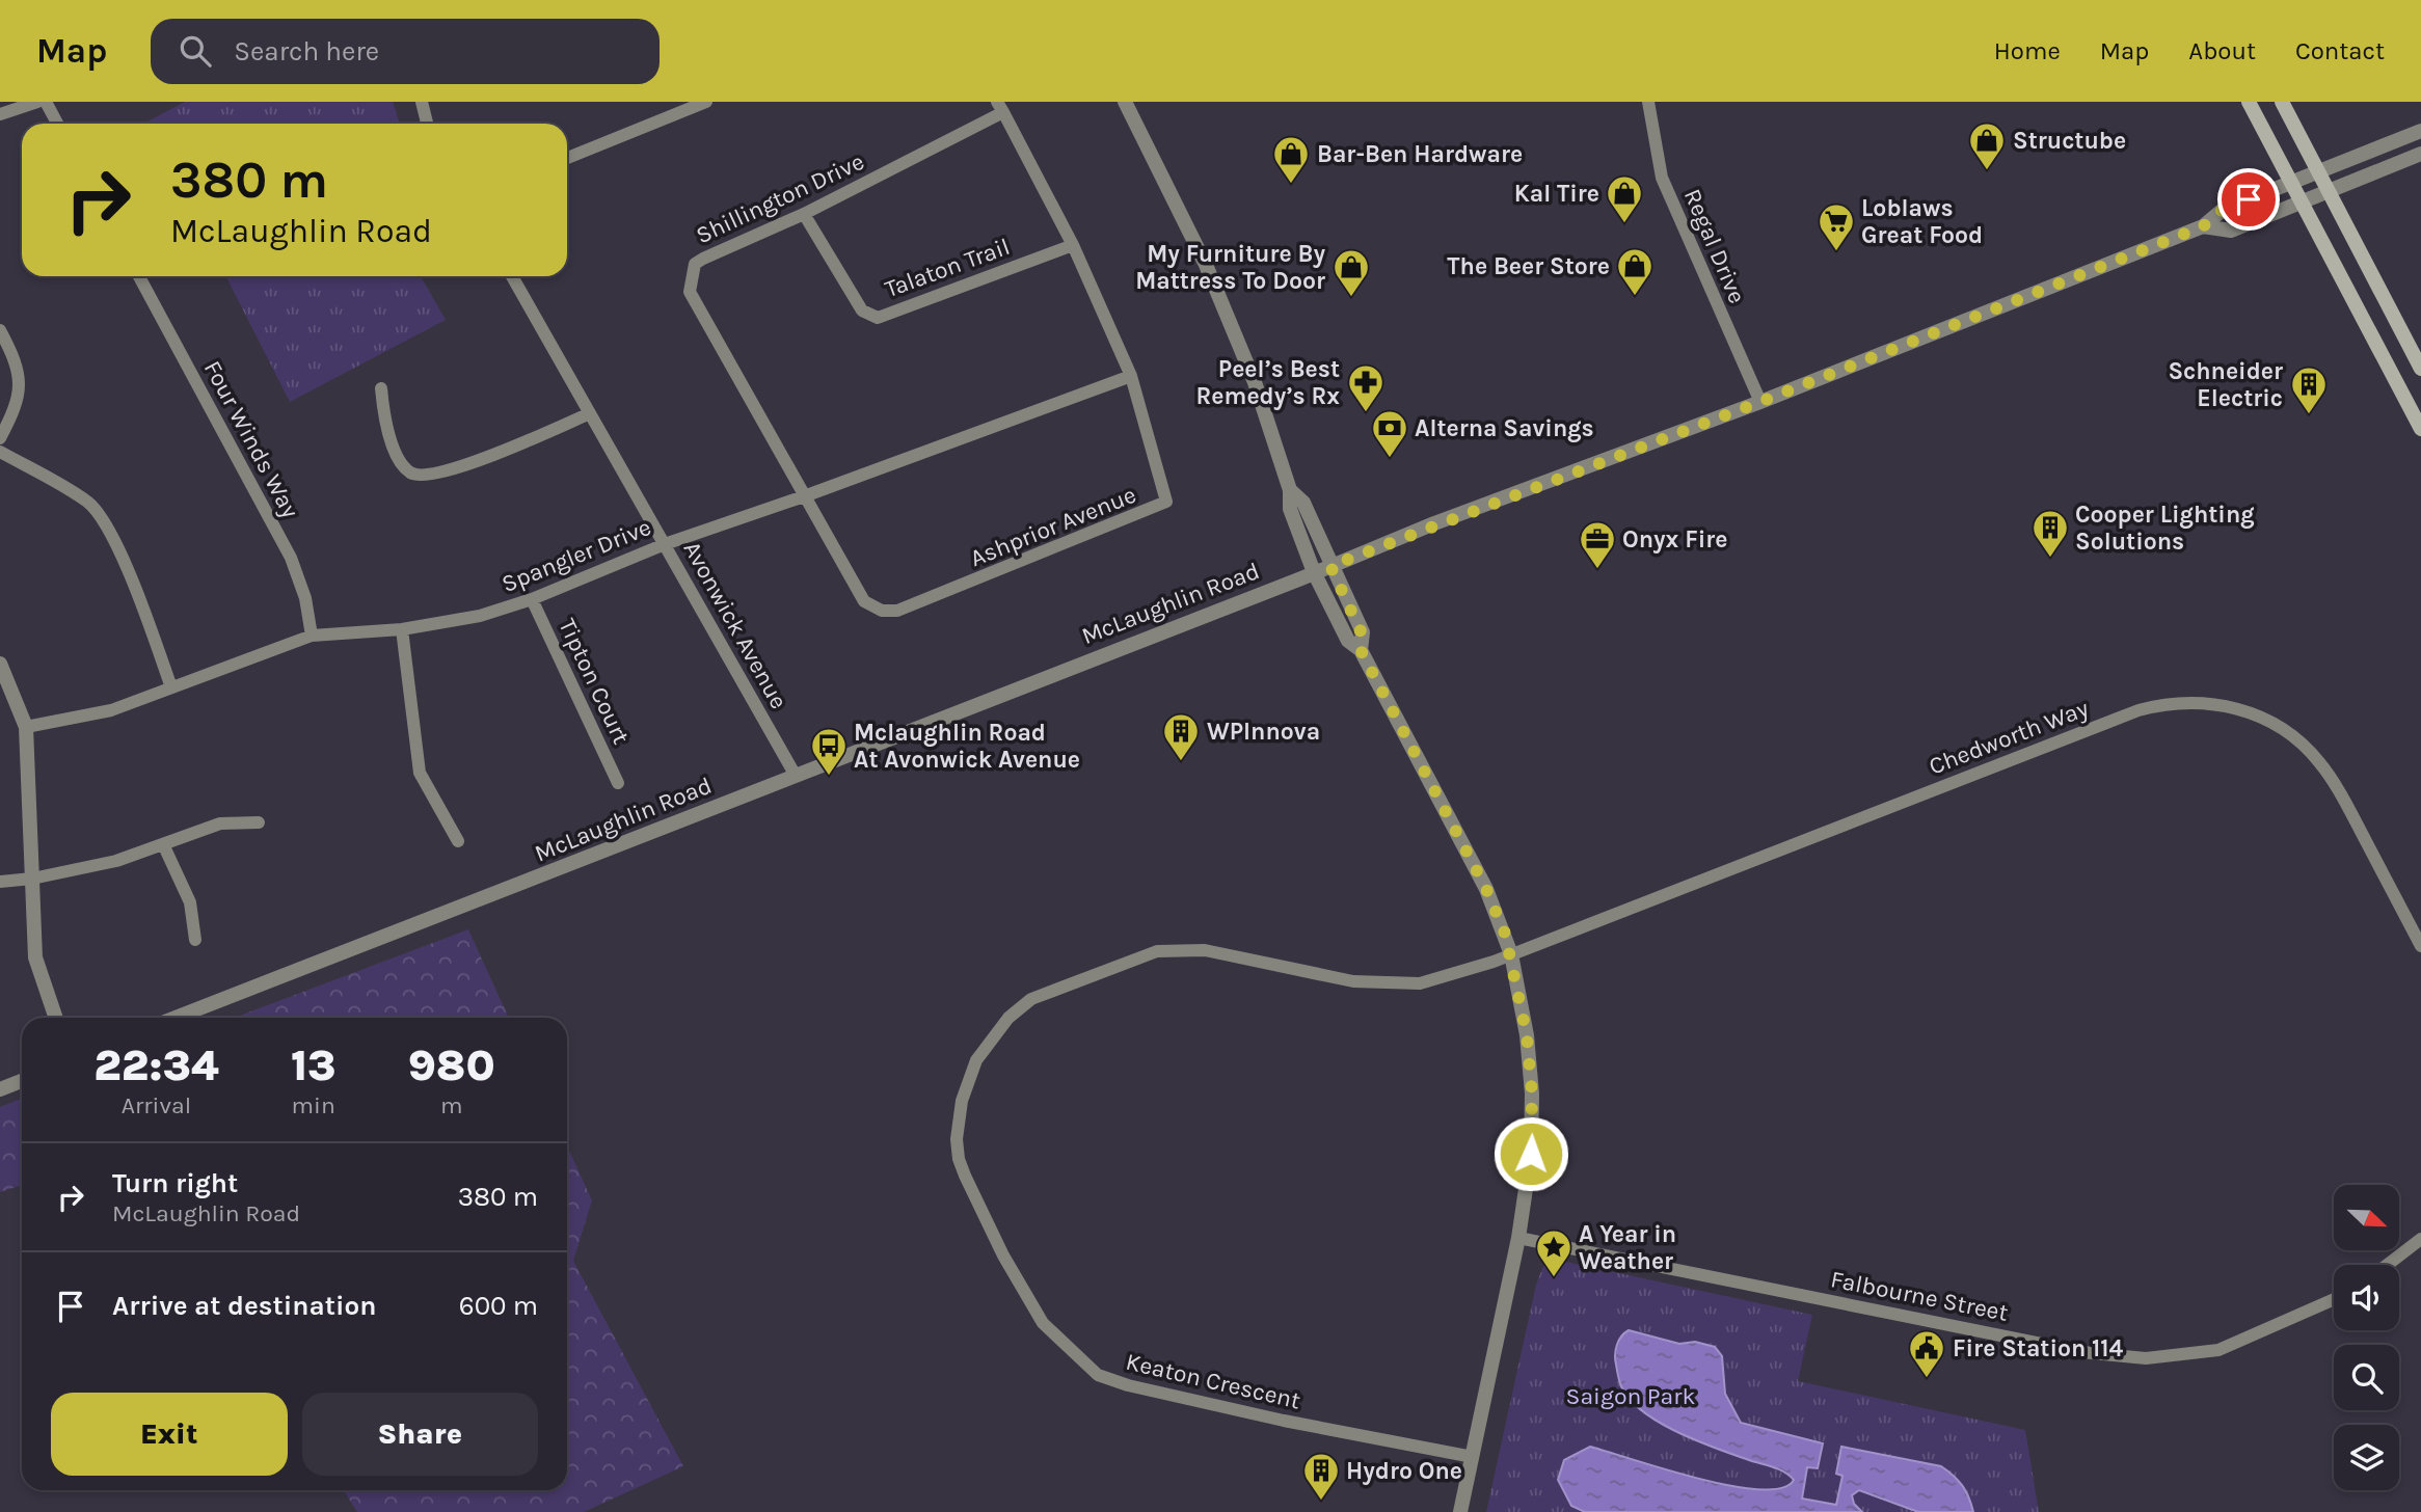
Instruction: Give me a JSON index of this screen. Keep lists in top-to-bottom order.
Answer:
{
  "streets": {
    "street": [
      "Shillington Drive",
      "Regal Drive",
      "Talaton Trail",
      "Four Winds Way",
      "Ashprior Avenue",
      "Spangler Drive",
      "McLaughlin Road",
      "Avonwick Avenue",
      "Tipton Court",
      "Chedworth Way",
      "Falbourne Street",
      "Keaton Crescent"
    ]
  },
  "crossings": [
    ["Shillington Drive", "Talaton Trail"],
    ["Shillington Drive", "Ashprior Avenue"],
    ["Shillington Drive", "Spangler Drive"],
    ["Regal Drive", "McLaughlin Road"],
    ["Talaton Trail", "Ashprior Avenue"],
    ["Four Winds Way", "Spangler Drive"],
    ["Ashprior Avenue", "Spangler Drive"],
    ["Spangler Drive", "Avonwick Avenue"],
    ["Spangler Drive", "Tipton Court"],
    ["McLaughlin Road", "Avonwick Avenue"],
    ["Chedworth Way", "Keaton Crescent"]
  ],
  "parks": ["Saigon Park"],
  "places": {
    "shop": [
      "Structube",
      "Bar-Ben Hardware",
      "Kal Tire",
      "The Beer Store",
      "My Furniture By Mattress To Door"
    ],
    "supermarket": ["Loblaws Great Food"],
    "pharmacy": ["Peel’s Best Remedy’s Rx"],
    "building": [
      "Schneider Electric",
      "Cooper Lighting Solutions",
      "WPInnova",
      "Hydro One"
    ],
    "bank": ["Alterna Savings"],
    "office": ["Onyx Fire"],
    "bus stop": ["Mclaughlin Road At Avonwick Avenue"],
    "place": ["A Year in Weather"],
    "public building": ["Fire Station 114"]
  },
  "north": "bottom right",
  "page": {
    "header": "Map",
    "search": "Search here",
    "nav": [
      "Home",
      "Map",
      "About",
      "Contact"
    ],
    "turn": ["380 m", "McLaughlin Road"],
    "eta": [
      "22:34",
      "Arrival",
      "13",
      "min",
      "980",
      "m"
    ],
    "list": [
      {
        "name": "Turn right",
        "note": "McLaughlin Road",
        "value": "380 m"
      },
      {
        "name": "Arrive at destination",
        "value": "600 m"
      }
    ],
    "buttons": ["Exit", "Share"]
  }
}
